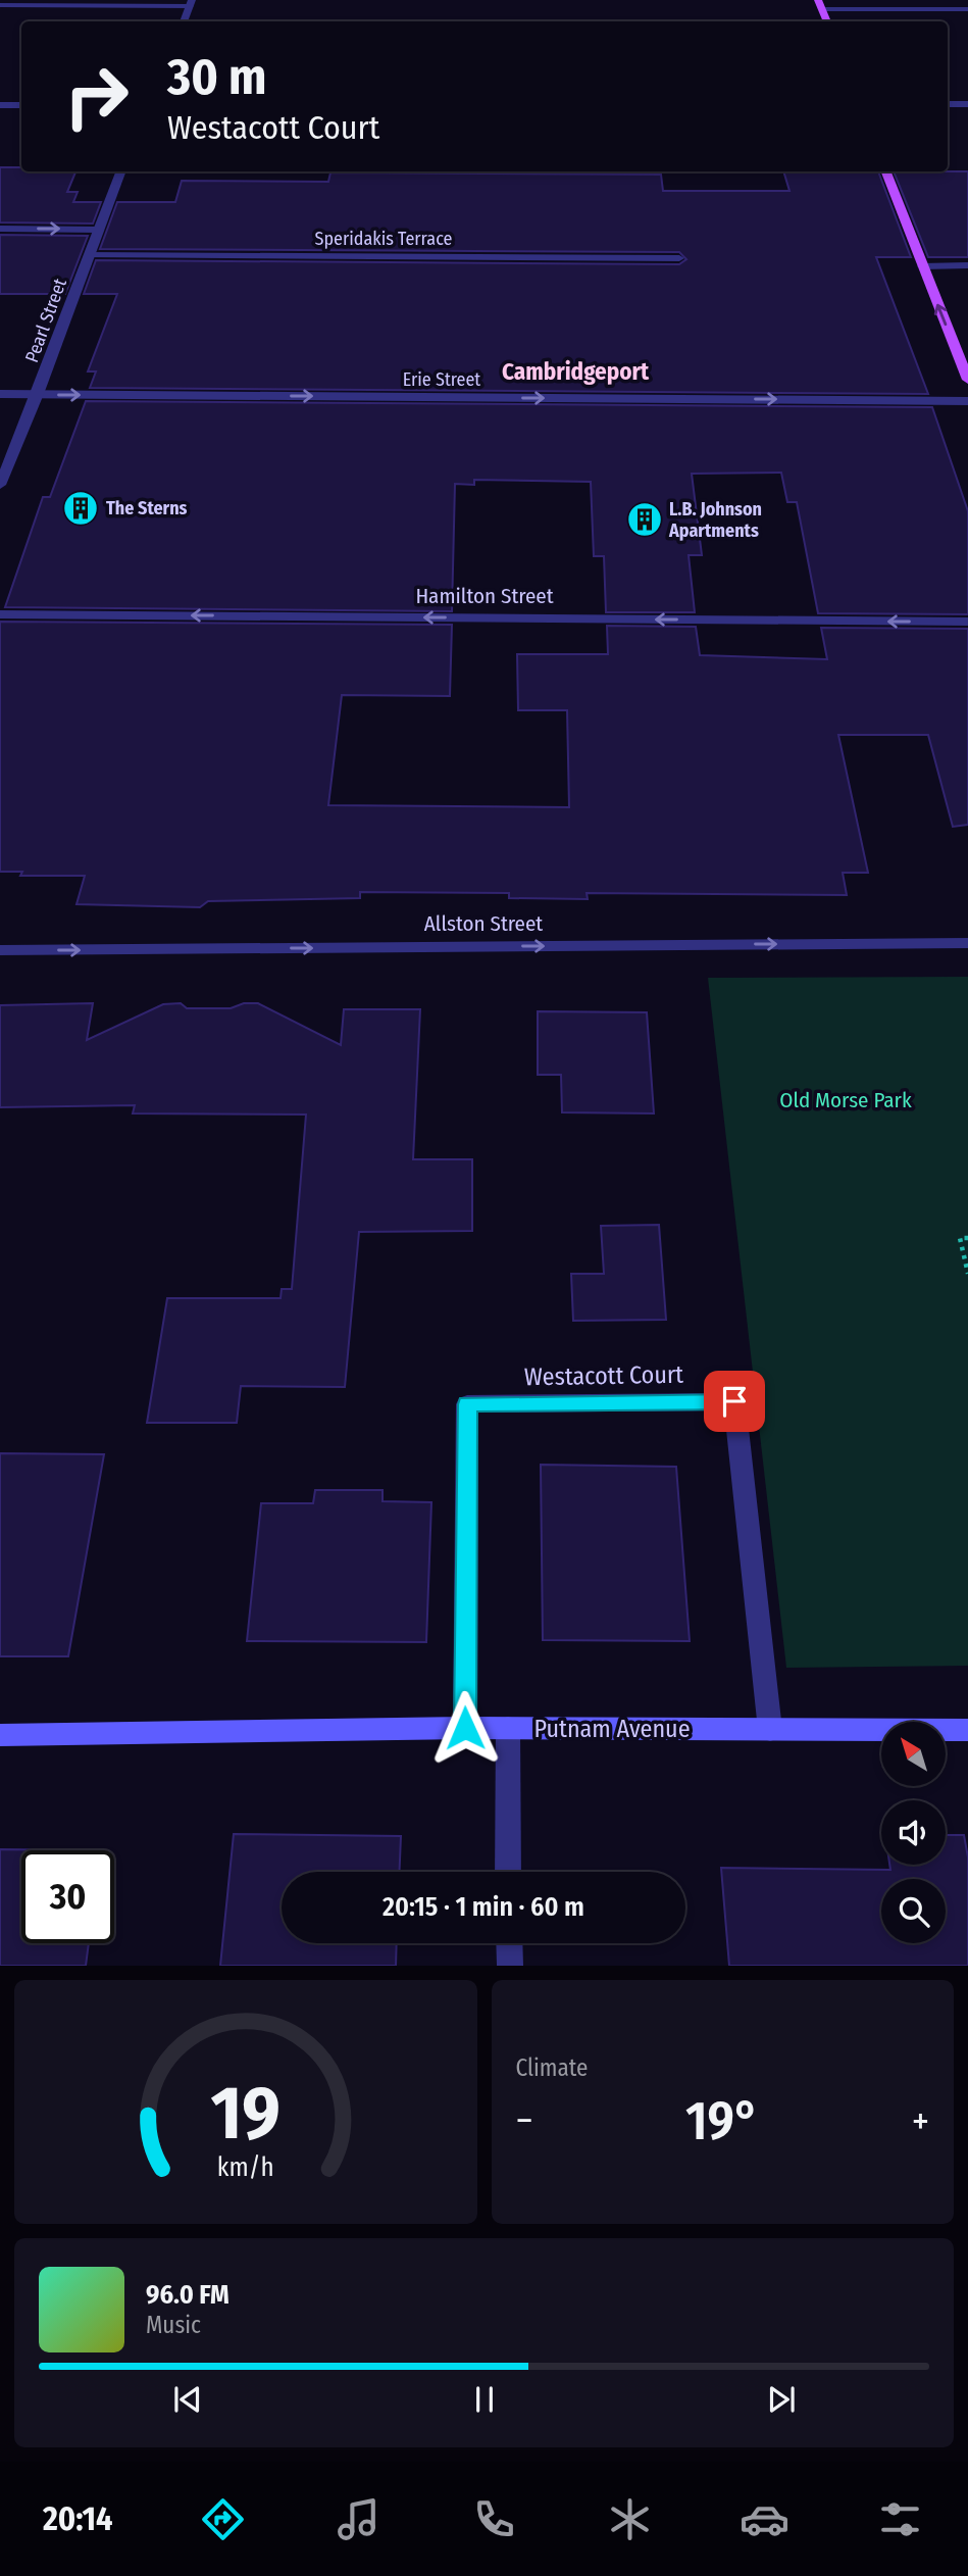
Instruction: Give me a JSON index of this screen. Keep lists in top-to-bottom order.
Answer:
{
  "streets": {
    "main road": ["Putnam Avenue"],
    "street": [
      "Speridakis Terrace",
      "Pearl Street",
      "Erie Street",
      "Hamilton Street",
      "Allston Street",
      "Westacott Court"
    ]
  },
  "crossings": [
    ["Speridakis Terrace", "Pearl Street"],
    ["Pearl Street", "Erie Street"],
    ["Westacott Court", "Putnam Avenue"]
  ],
  "one_way": ["Erie Street", "Hamilton Street", "Allston Street"],
  "districts": ["Cambridgeport"],
  "parks": ["Old Morse Park"],
  "places": {
    "building": ["The Sterns", "L.B. Johnson Apartments"]
  },
  "north": "top left",
  "page": {
    "turn": ["30 m", "Westacott Court"],
    "limit": "30",
    "trip": "20:15 · 1 min · 60 m",
    "tile": "Climate",
    "heat": ["−", "19°", "+"],
    "song": ["96.0 FM", "Music"],
    "tabs": "20:14",
    "gauge": ["19", "km/h"]
  }
}
